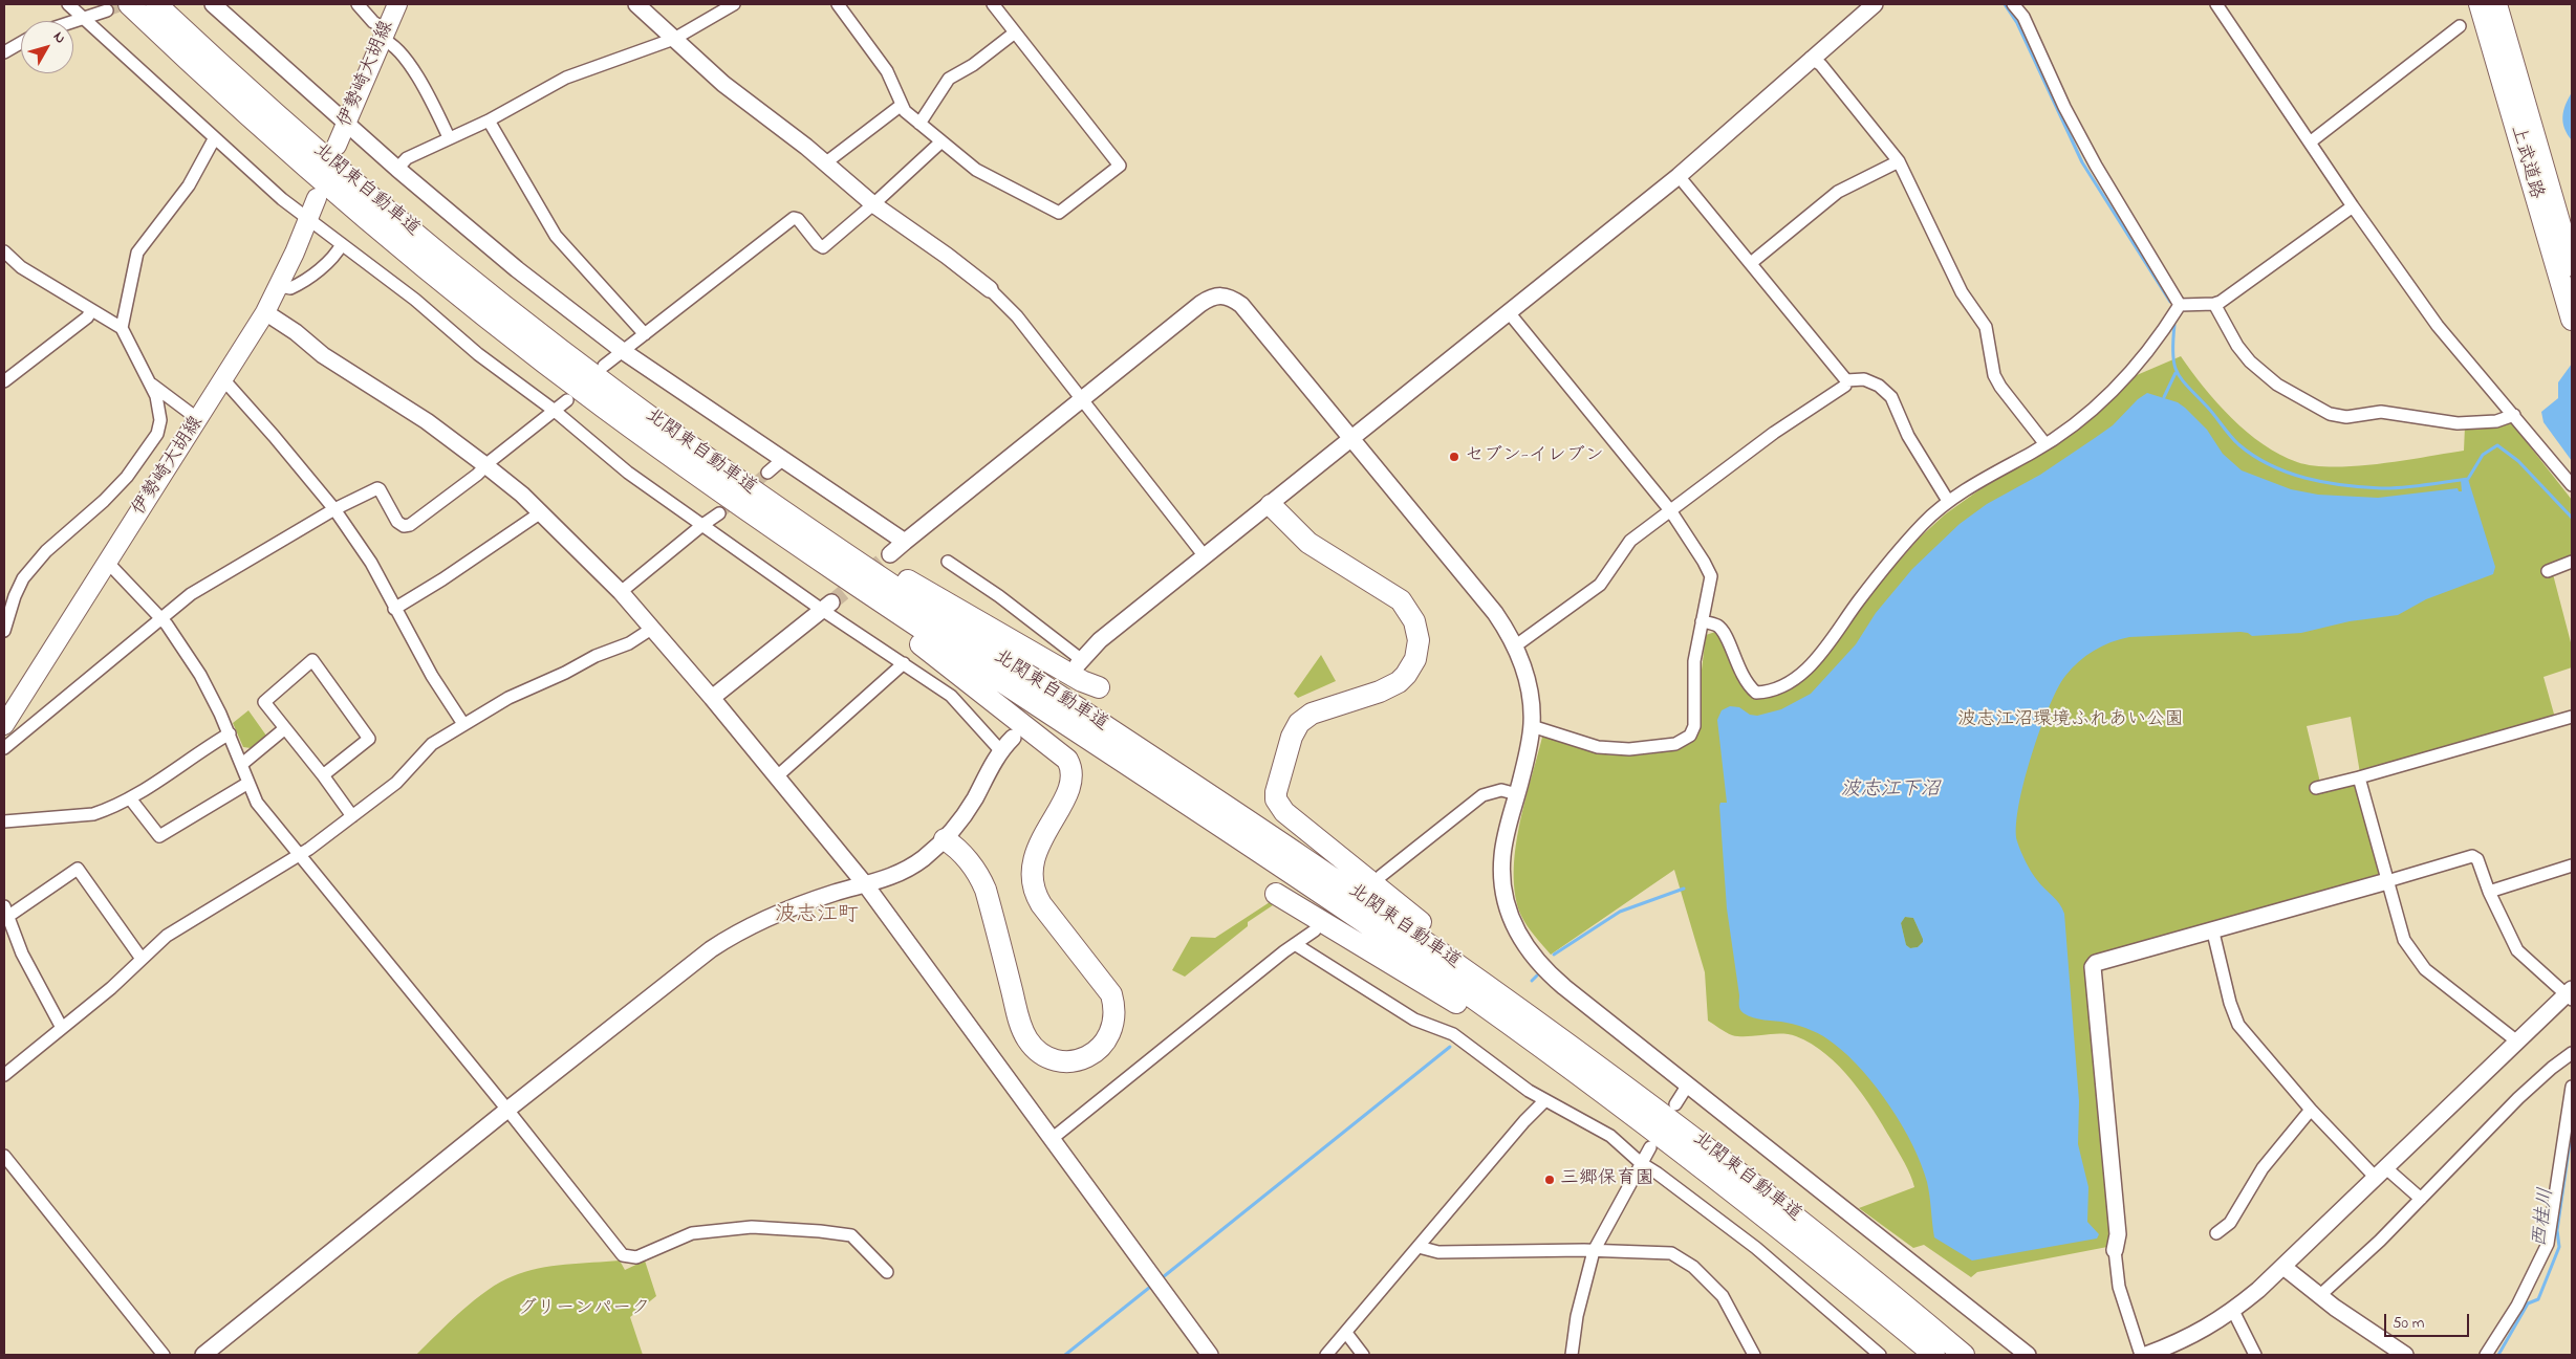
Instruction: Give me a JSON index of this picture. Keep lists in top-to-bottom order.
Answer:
{
  "streets": {
    "highway": ["上武道路", "北関東自動車道"],
    "main road": ["伊勢崎大胡線"]
  },
  "districts": ["波志江町"],
  "water": ["波志江下沼", "西桂川"],
  "parks": ["波志江沼環境ふれあい公園", "グリーンパーク"],
  "places": ["セブン-イレブン", "三郷保育園"],
  "scale_bar": "50 m",
  "north": "top right"
}
